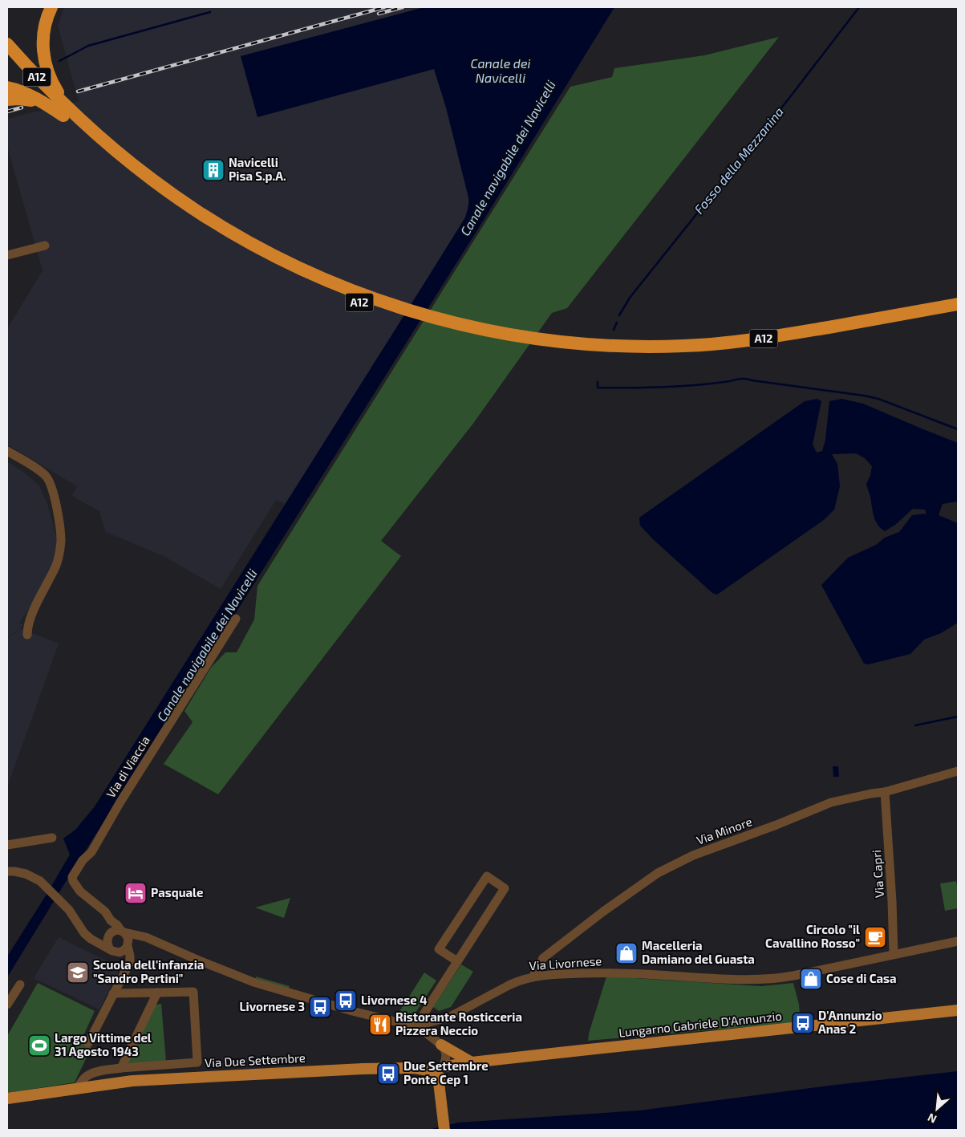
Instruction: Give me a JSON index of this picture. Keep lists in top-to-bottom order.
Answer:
{
  "streets": {
    "highway": ["A12"],
    "main road": ["Lungarno Gabriele D'Annunzio", "Via Due Settembre"],
    "street": [
      "Via di Viaccia",
      "Via Minore",
      "Via Capri",
      "Via Livornese"
    ]
  },
  "crossings": [
    ["Via di Viaccia", "Via Livornese"],
    ["Via Minore", "Via Capri"],
    ["Via Minore", "Via Livornese"],
    ["Via Capri", "Via Livornese"]
  ],
  "water": ["Canale dei Navicelli", "Canale navigabile dei Navicelli", "Fosso della Mezzanina"],
  "places": {
    "building": ["Navicelli Pisa S.p.A."],
    "hotel": ["Pasquale"],
    "cafe": ["Circolo \"il Cavallino Rosso\""],
    "shop": ["Macelleria Damiano del Guasta", "Cose di Casa"],
    "school or university": ["Scuola dell'infanzia \"Sandro Pertini\""],
    "bus stop": [
      "Livornese 4",
      "Livornese 3",
      "D'Annunzio Anas 2",
      "Due Settembre Ponte Cep 1"
    ],
    "restaurant": ["Ristorante Rosticceria Pizzera Neccio"],
    "sports": ["Largo Vittime del 31 Agosto 1943"]
  },
  "north": "bottom left"
}
